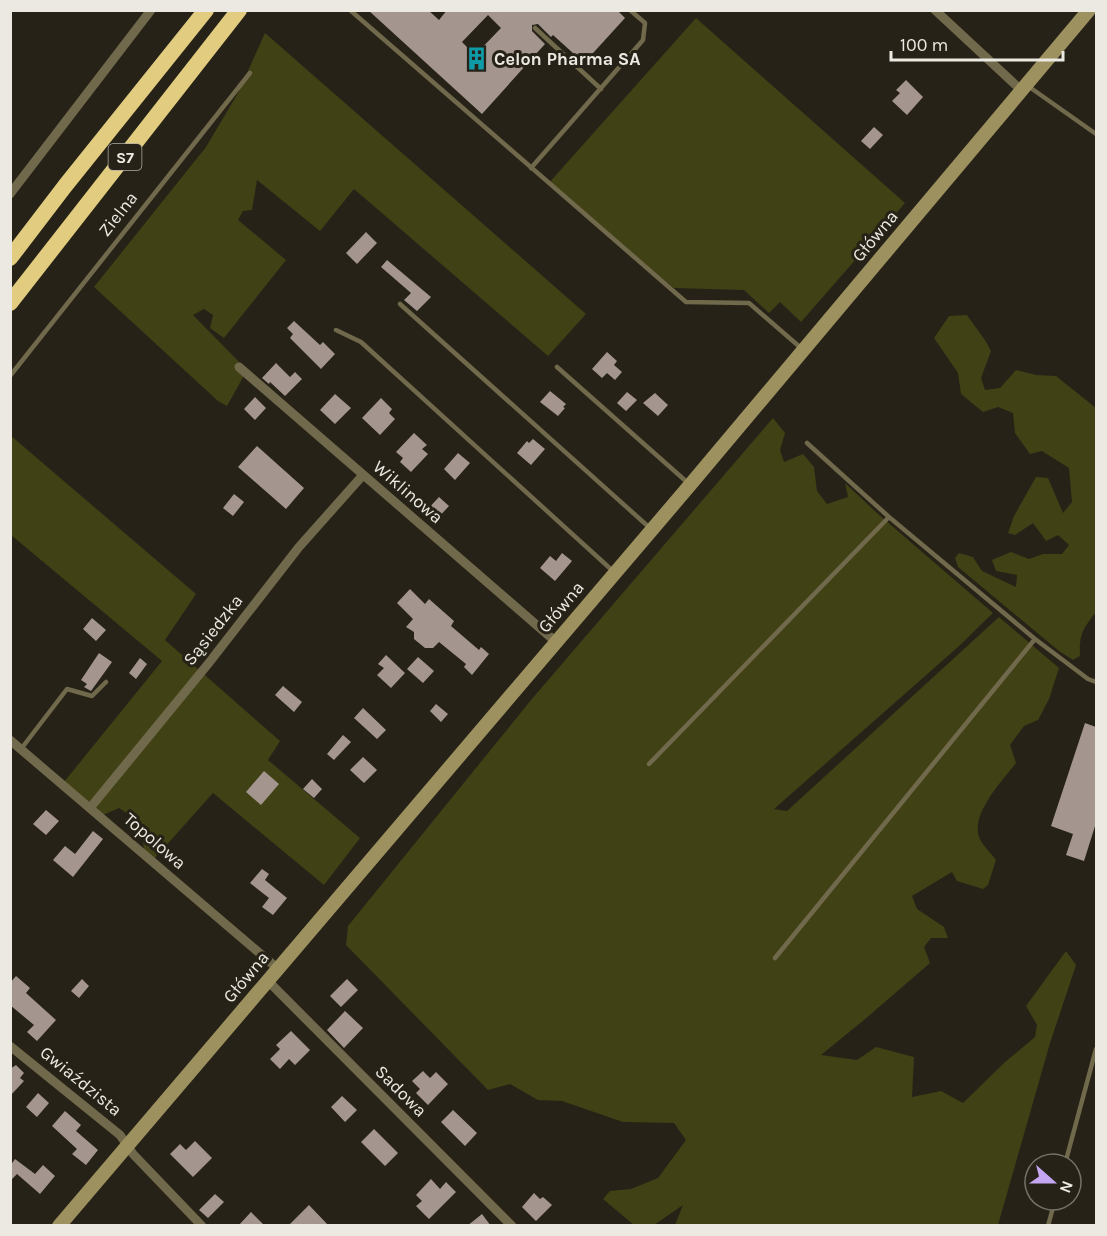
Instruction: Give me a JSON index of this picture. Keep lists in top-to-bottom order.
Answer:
{
  "streets": {
    "highway": ["S7"],
    "main road": ["Główna"],
    "street": [
      "Wiklinowa",
      "Sąsiedzka",
      "Topolowa",
      "Gwiaździsta",
      "Sadowa"
    ],
    "lane": ["Zielna"]
  },
  "crossings": [
    ["Główna", "Wiklinowa"],
    ["Główna", "Topolowa"],
    ["Główna", "Gwiaździsta"],
    ["Główna", "Sadowa"],
    ["Wiklinowa", "Sąsiedzka"],
    ["Sąsiedzka", "Topolowa"]
  ],
  "places": {
    "building": ["Celon Pharma SA"]
  },
  "scale_bar": "100 m",
  "north": "right"
}
